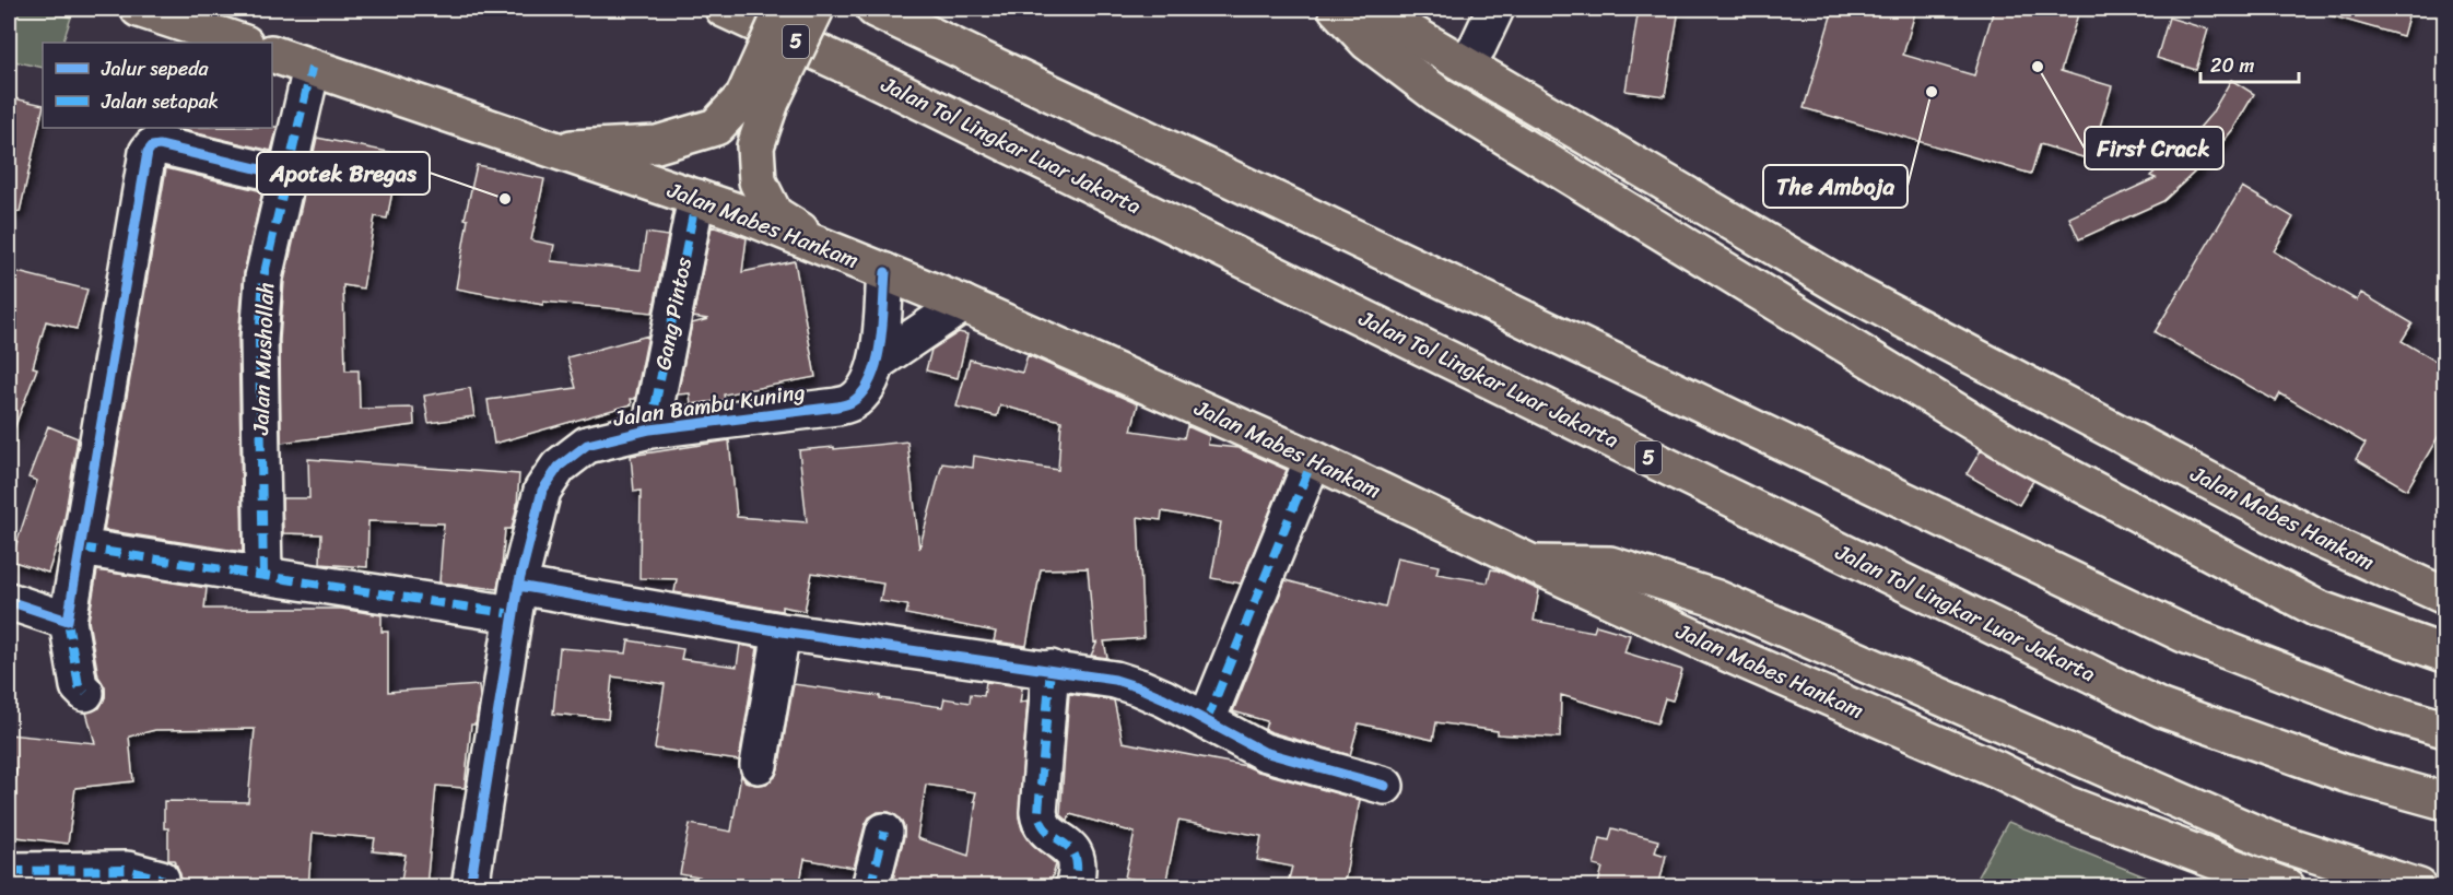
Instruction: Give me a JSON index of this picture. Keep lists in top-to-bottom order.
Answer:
{
  "streets": {
    "main road": ["5", "Jalan Tol Lingkar Luar Jakarta", "Jalan Mabes Hankam"],
    "street": ["Gang Pintos", "Jalan Mushollah", "Jalan Bambu Kuning"]
  },
  "crossings": [
    ["Jalan Mabes Hankam", "Gang Pintos"],
    ["Jalan Mabes Hankam", "Jalan Mushollah"],
    ["Jalan Mabes Hankam", "Jalan Bambu Kuning"],
    ["Gang Pintos", "Jalan Bambu Kuning"]
  ],
  "places": ["First Crack", "The Amboja", "Apotek Bregas"],
  "legend": ["Jalur sepeda", "Jalan setapak"],
  "scale_bar": "20 m"
}
